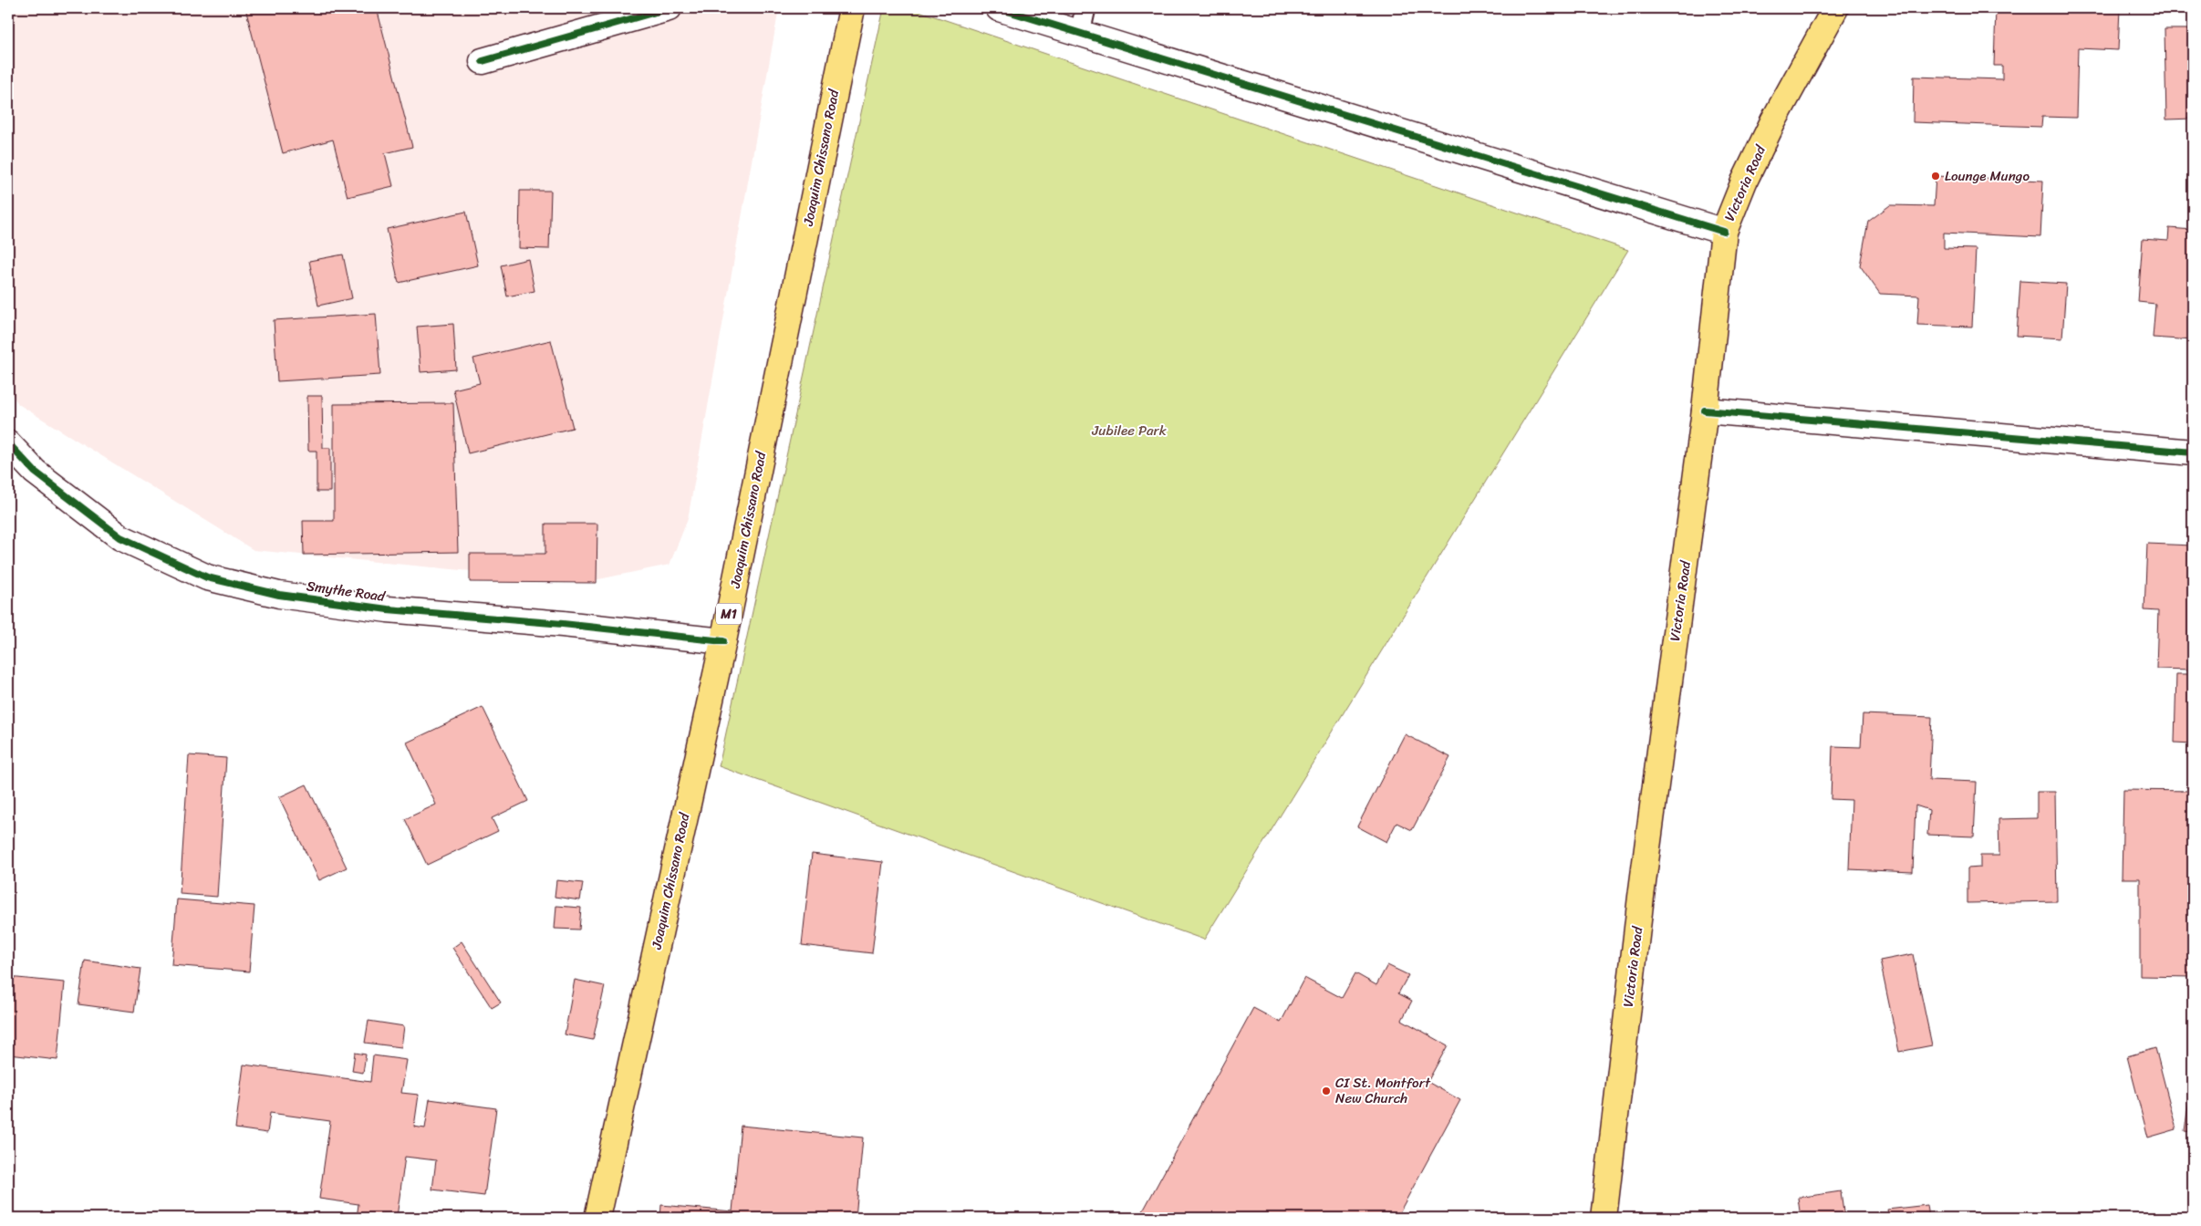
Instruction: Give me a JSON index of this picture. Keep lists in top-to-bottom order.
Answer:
{
  "streets": {
    "main road": ["Joaquim Chissano Road", "Victoria Road", "M1"],
    "street": ["Smythe Road"]
  },
  "crossings": [
    ["Joaquim Chissano Road", "Smythe Road"]
  ],
  "parks": ["Jubilee Park"],
  "places": ["Lounge Mungo", "CI St. Montfort New Church"]
}
